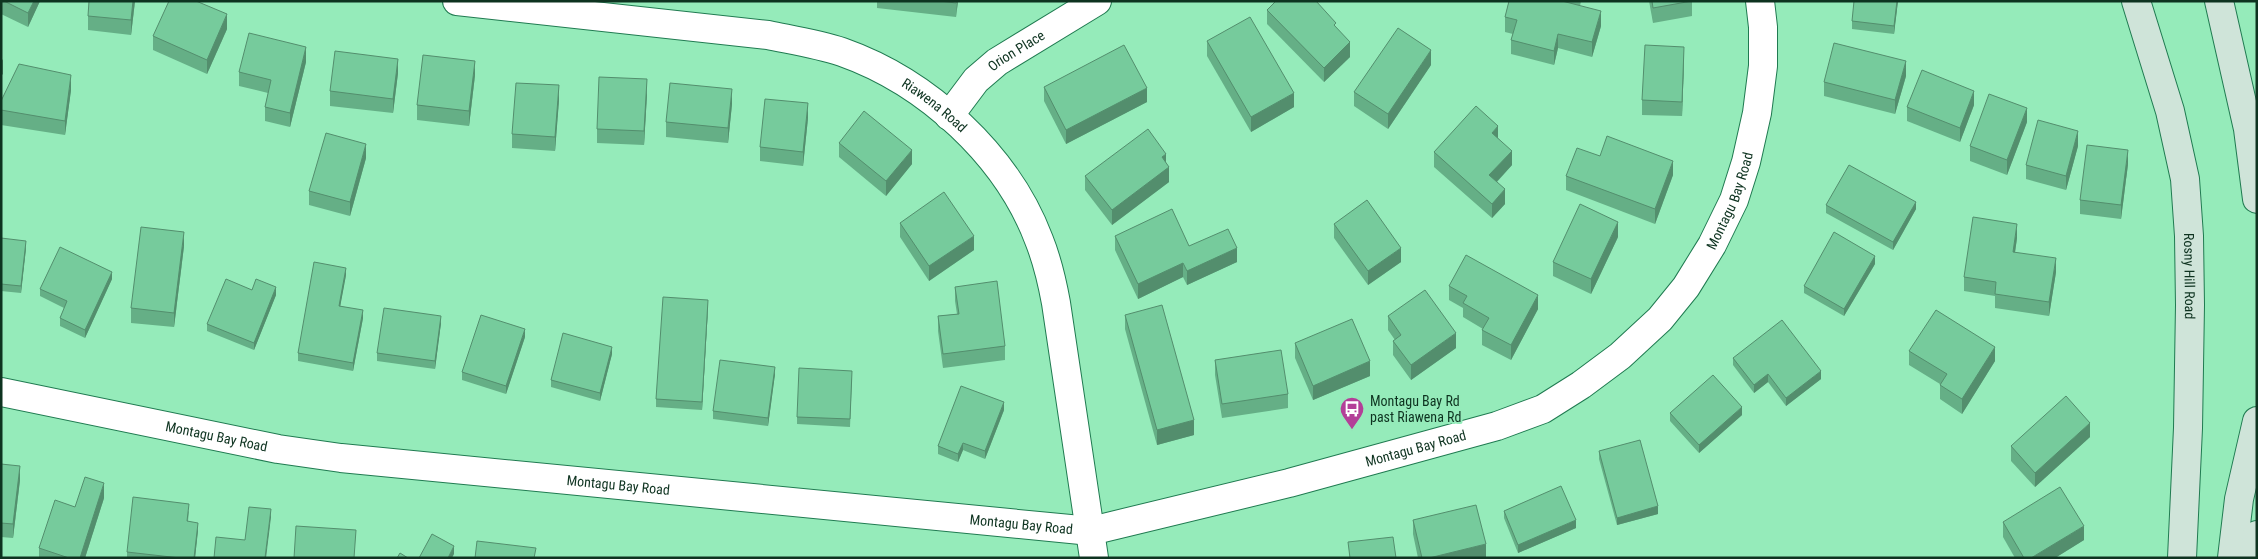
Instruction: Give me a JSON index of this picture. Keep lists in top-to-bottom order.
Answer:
{
  "streets": {
    "main road": ["Rosny Hill Road"],
    "street": ["Orion Place", "Riawena Road", "Montagu Bay Road"]
  },
  "crossings": [
    ["Orion Place", "Riawena Road"],
    ["Riawena Road", "Montagu Bay Road"]
  ],
  "places": {
    "bus stop": ["Montagu Bay Rd past Riawena Rd"]
  }
}
